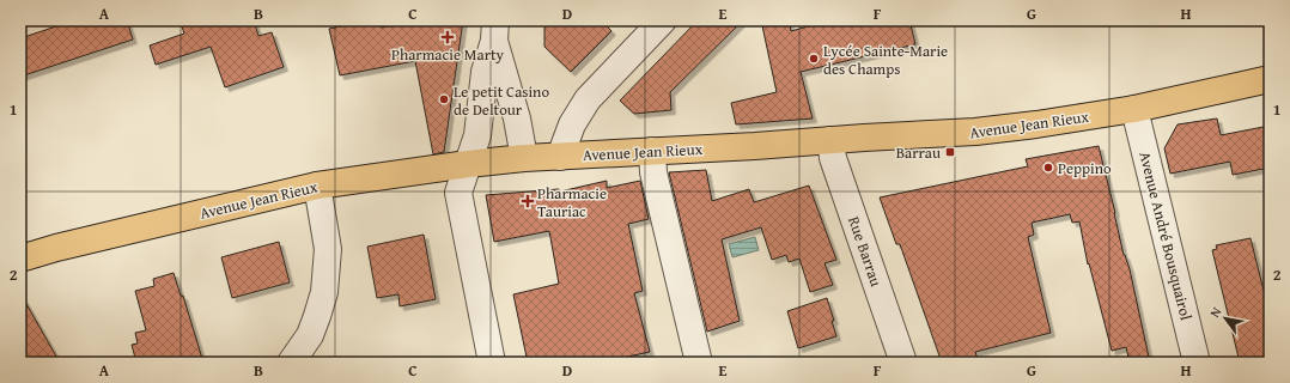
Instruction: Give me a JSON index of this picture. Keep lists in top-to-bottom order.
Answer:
{
  "streets": {
    "main road": ["Avenue Jean Rieux"],
    "street": ["Avenue André Bousquairol", "Rue Barrau"]
  },
  "crossings": [
    ["Avenue Jean Rieux", "Avenue André Bousquairol"],
    ["Avenue Jean Rieux", "Rue Barrau"]
  ],
  "places": {
    "health": ["Pharmacie Marty", "Pharmacie Tauriac"],
    "other": ["Lycée Sainte-Marie des Champs", "Le petit Casino de Deltour", "Peppino"],
    "transit": ["Barrau"]
  },
  "north": "top left",
  "grid": {
    "columns": [
      "A",
      "B",
      "C",
      "D",
      "E",
      "F",
      "G",
      "H"
    ],
    "rows": ["1", "2"]
  }
}
